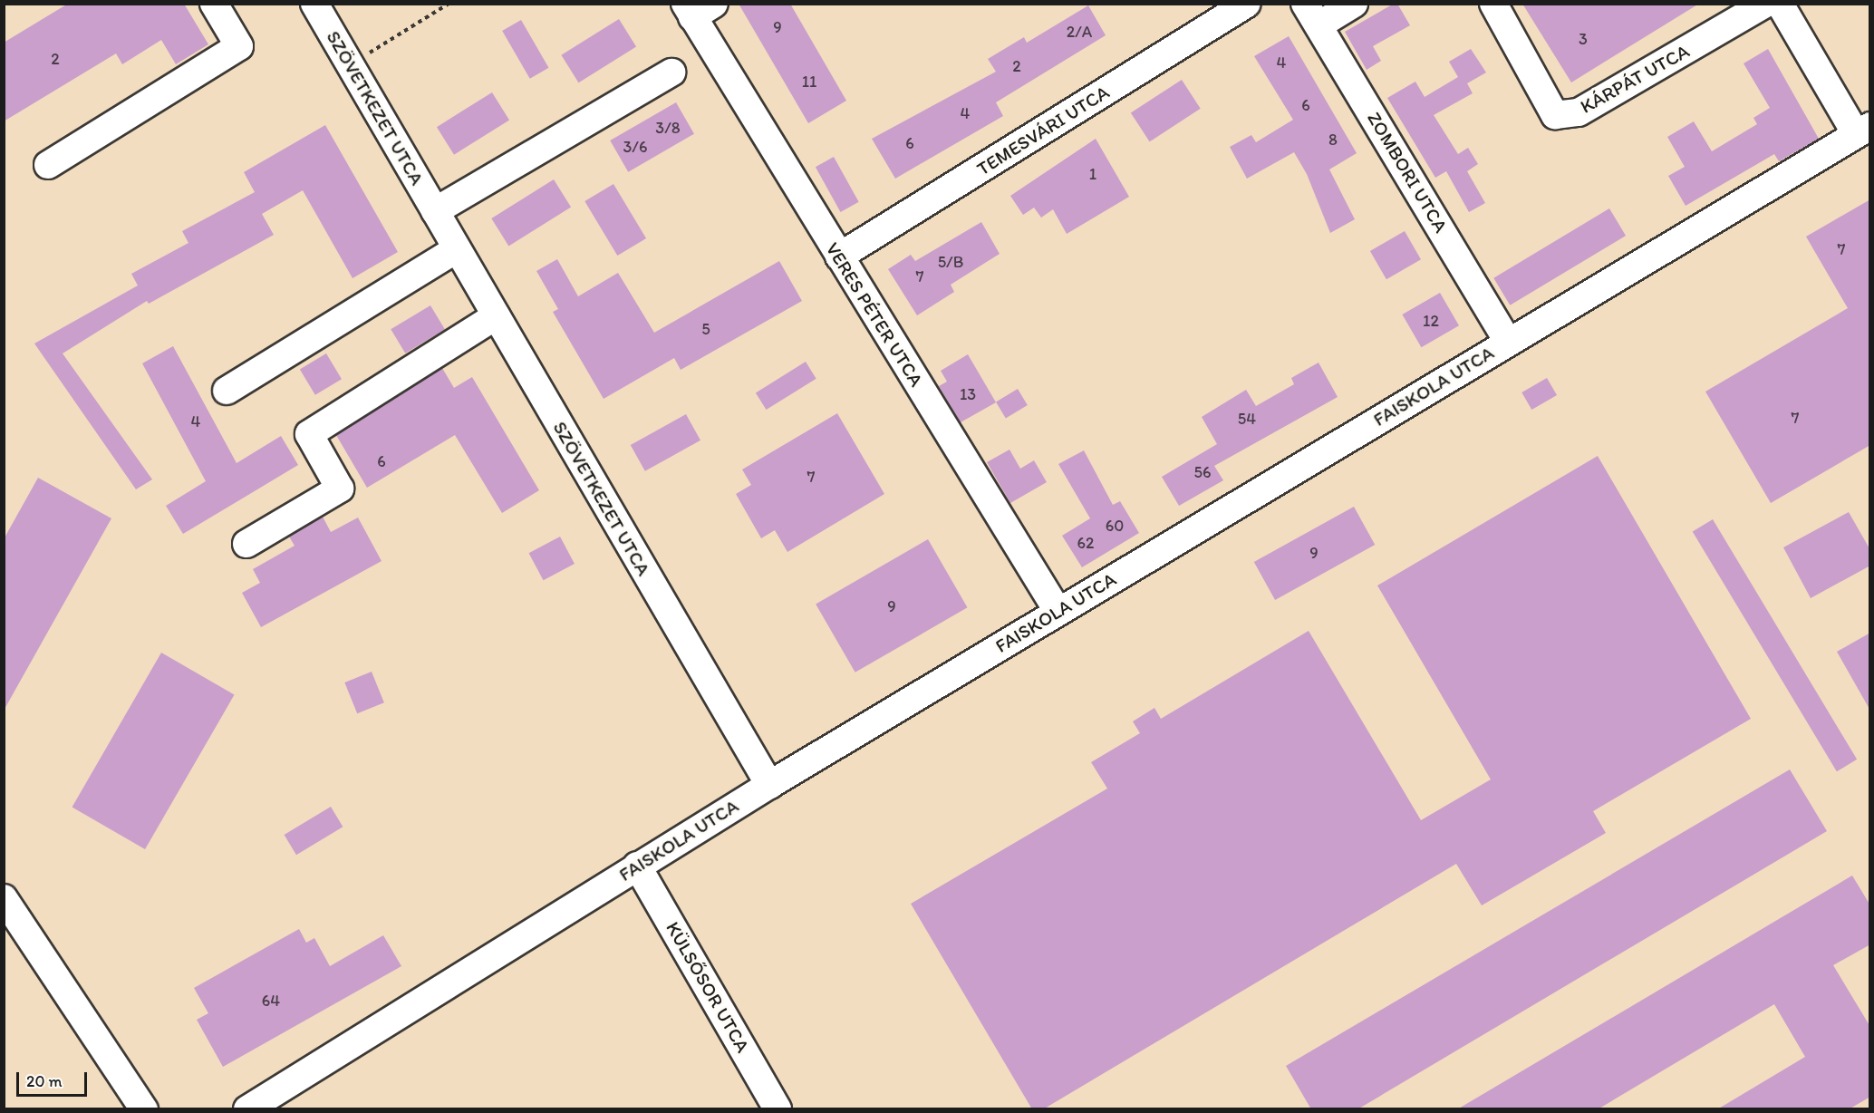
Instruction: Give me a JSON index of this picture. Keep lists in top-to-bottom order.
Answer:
{
  "streets": {
    "street": [
      "KÁRPÁT UTCA",
      "SZÖVETKEZET UTCA",
      "TEMESVÁRI UTCA",
      "ZOMBORI UTCA",
      "VERES PÉTER UTCA",
      "FAISKOLA UTCA",
      "KÜLSŐSOR UTCA"
    ]
  },
  "crossings": [
    ["SZÖVETKEZET UTCA", "FAISKOLA UTCA"],
    ["TEMESVÁRI UTCA", "VERES PÉTER UTCA"],
    ["ZOMBORI UTCA", "FAISKOLA UTCA"],
    ["VERES PÉTER UTCA", "FAISKOLA UTCA"],
    ["FAISKOLA UTCA", "KÜLSŐSOR UTCA"]
  ],
  "house_numbers": [
    "9",
    "2/A",
    "3",
    "2",
    "4",
    "2",
    "11",
    "6",
    "4",
    "3/8",
    "8",
    "6",
    "3/6",
    "1",
    "7",
    "5/B",
    "7",
    "12",
    "5",
    "13",
    "7",
    "54",
    "4",
    "6",
    "56",
    "7",
    "60",
    "62",
    "9",
    "9",
    "64"
  ],
  "scale_bar": "20 m"
}
